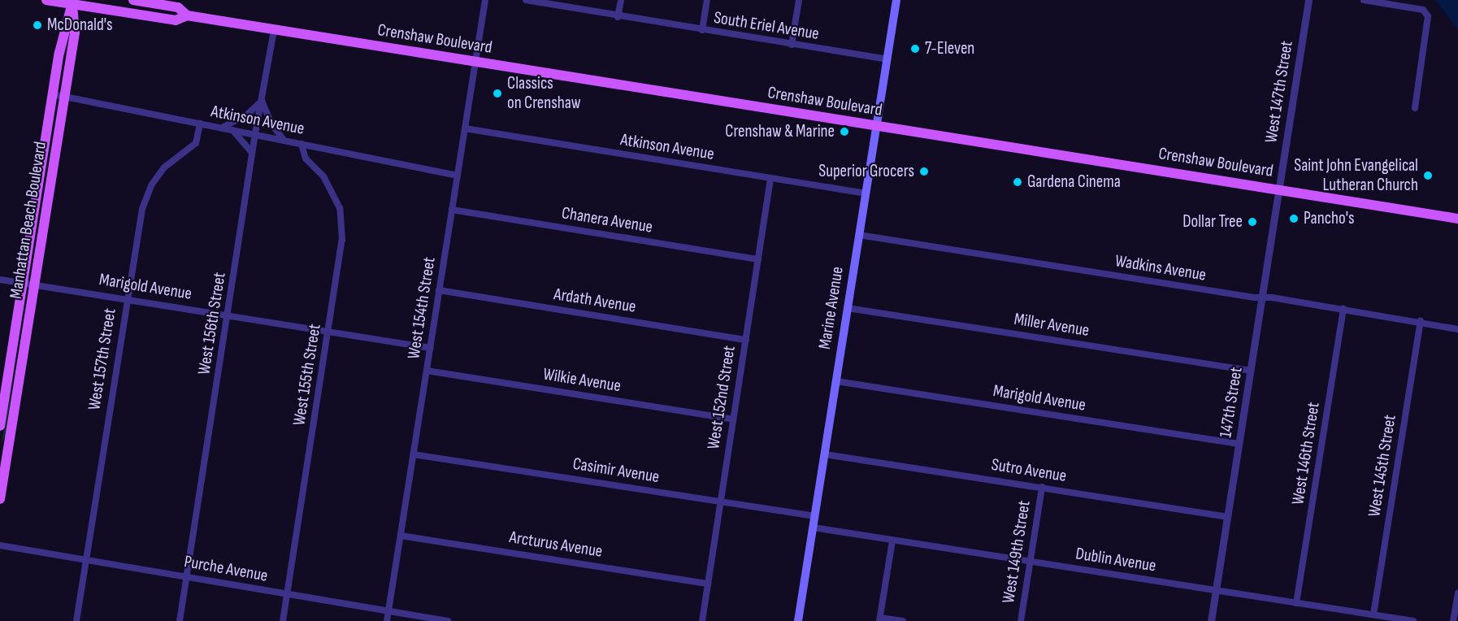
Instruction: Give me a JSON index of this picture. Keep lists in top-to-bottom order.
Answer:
{
  "streets": {
    "main road": ["Crenshaw Boulevard", "Manhattan Beach Boulevard", "Marine Avenue"],
    "street": [
      "South Eriel Avenue",
      "West 147th Street",
      "Atkinson Avenue",
      "Chanera Avenue",
      "Wadkins Avenue",
      "Marigold Avenue",
      "Ardath Avenue",
      "West 154th Street",
      "West 156th Street",
      "Miller Avenue",
      "West 157th Street",
      "West 155th Street",
      "Wilkie Avenue",
      "West 152nd Street",
      "147th Street",
      "West 146th Street",
      "West 145th Street",
      "Casimir Avenue",
      "Sutro Avenue",
      "Arcturus Avenue",
      "West 149th Street",
      "Dublin Avenue",
      "Purche Avenue"
    ]
  },
  "crossings": [
    ["South Eriel Avenue", "Marine Avenue"],
    ["Crenshaw Boulevard", "West 147th Street"],
    ["Crenshaw Boulevard", "Manhattan Beach Boulevard"],
    ["Crenshaw Boulevard", "West 154th Street"],
    ["Crenshaw Boulevard", "Marine Avenue"],
    ["Crenshaw Boulevard", "West 156th Street"],
    ["Crenshaw Boulevard", "147th Street"],
    ["West 147th Street", "147th Street"],
    ["Atkinson Avenue", "Manhattan Beach Boulevard"],
    ["Atkinson Avenue", "West 154th Street"],
    ["Atkinson Avenue", "Marine Avenue"],
    ["Atkinson Avenue", "West 156th Street"],
    ["Atkinson Avenue", "West 157th Street"],
    ["Atkinson Avenue", "West 155th Street"],
    ["Atkinson Avenue", "West 152nd Street"],
    ["Manhattan Beach Boulevard", "Marigold Avenue"],
    ["Chanera Avenue", "West 154th Street"],
    ["Chanera Avenue", "West 152nd Street"],
    ["Wadkins Avenue", "Marine Avenue"],
    ["Wadkins Avenue", "147th Street"],
    ["Wadkins Avenue", "West 146th Street"],
    ["Wadkins Avenue", "West 145th Street"],
    ["Marigold Avenue", "West 154th Street"],
    ["Marigold Avenue", "Marine Avenue"],
    ["Marigold Avenue", "West 156th Street"],
    ["Marigold Avenue", "West 157th Street"],
    ["Marigold Avenue", "West 155th Street"],
    ["Marigold Avenue", "147th Street"],
    ["Ardath Avenue", "West 154th Street"],
    ["Ardath Avenue", "West 152nd Street"],
    ["West 154th Street", "Wilkie Avenue"],
    ["West 154th Street", "Casimir Avenue"],
    ["West 154th Street", "Arcturus Avenue"],
    ["West 154th Street", "Purche Avenue"],
    ["Marine Avenue", "Miller Avenue"],
    ["Marine Avenue", "Casimir Avenue"],
    ["Marine Avenue", "Sutro Avenue"],
    ["Marine Avenue", "Dublin Avenue"],
    ["West 156th Street", "Purche Avenue"],
    ["Miller Avenue", "147th Street"],
    ["West 157th Street", "Purche Avenue"],
    ["West 155th Street", "Purche Avenue"],
    ["Wilkie Avenue", "West 152nd Street"],
    ["West 152nd Street", "Casimir Avenue"],
    ["West 152nd Street", "Arcturus Avenue"],
    ["147th Street", "Sutro Avenue"],
    ["147th Street", "Dublin Avenue"],
    ["West 146th Street", "Dublin Avenue"],
    ["West 145th Street", "Dublin Avenue"],
    ["Sutro Avenue", "West 149th Street"],
    ["West 149th Street", "Dublin Avenue"]
  ],
  "places": [
    "McDonald's",
    "7-Eleven",
    "Classics on Crenshaw",
    "Crenshaw & Marine",
    "Superior Grocers",
    "Saint John Evangelical Lutheran Church",
    "Gardena Cinema",
    "Pancho's",
    "Dollar Tree"
  ]
}
